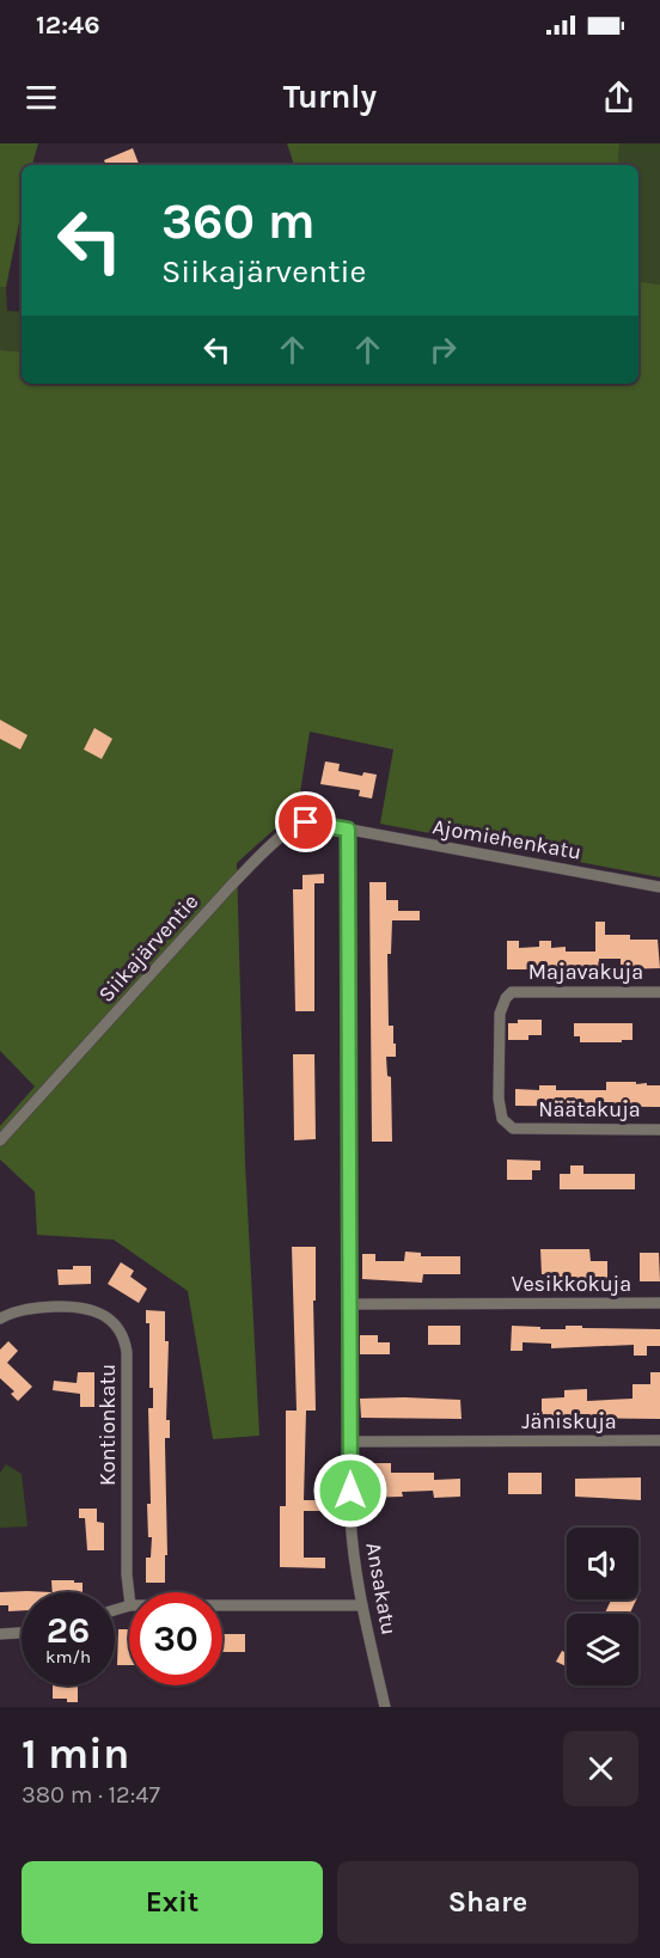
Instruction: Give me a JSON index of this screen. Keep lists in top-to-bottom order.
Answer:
{
  "streets": {
    "street": [
      "Ajomiehenkatu",
      "Siikajärventie",
      "Majavakuja",
      "Näätakuja",
      "Vesikkokuja",
      "Jäniskuja",
      "Kontionkatu",
      "Ansakatu"
    ]
  },
  "crossings": [
    ["Ajomiehenkatu", "Siikajärventie"],
    ["Ajomiehenkatu", "Ansakatu"],
    ["Siikajärventie", "Ansakatu"],
    ["Majavakuja", "Näätakuja"],
    ["Vesikkokuja", "Ansakatu"],
    ["Jäniskuja", "Ansakatu"]
  ],
  "page": {
    "status": "12:46",
    "header": "Turnly",
    "turn": ["360 m", "Siikajärventie"],
    "speed": "26 km/h",
    "limit": "30",
    "heading": ["1 min", "380 m · 12:47"],
    "buttons": ["Exit", "Share"]
  }
}
